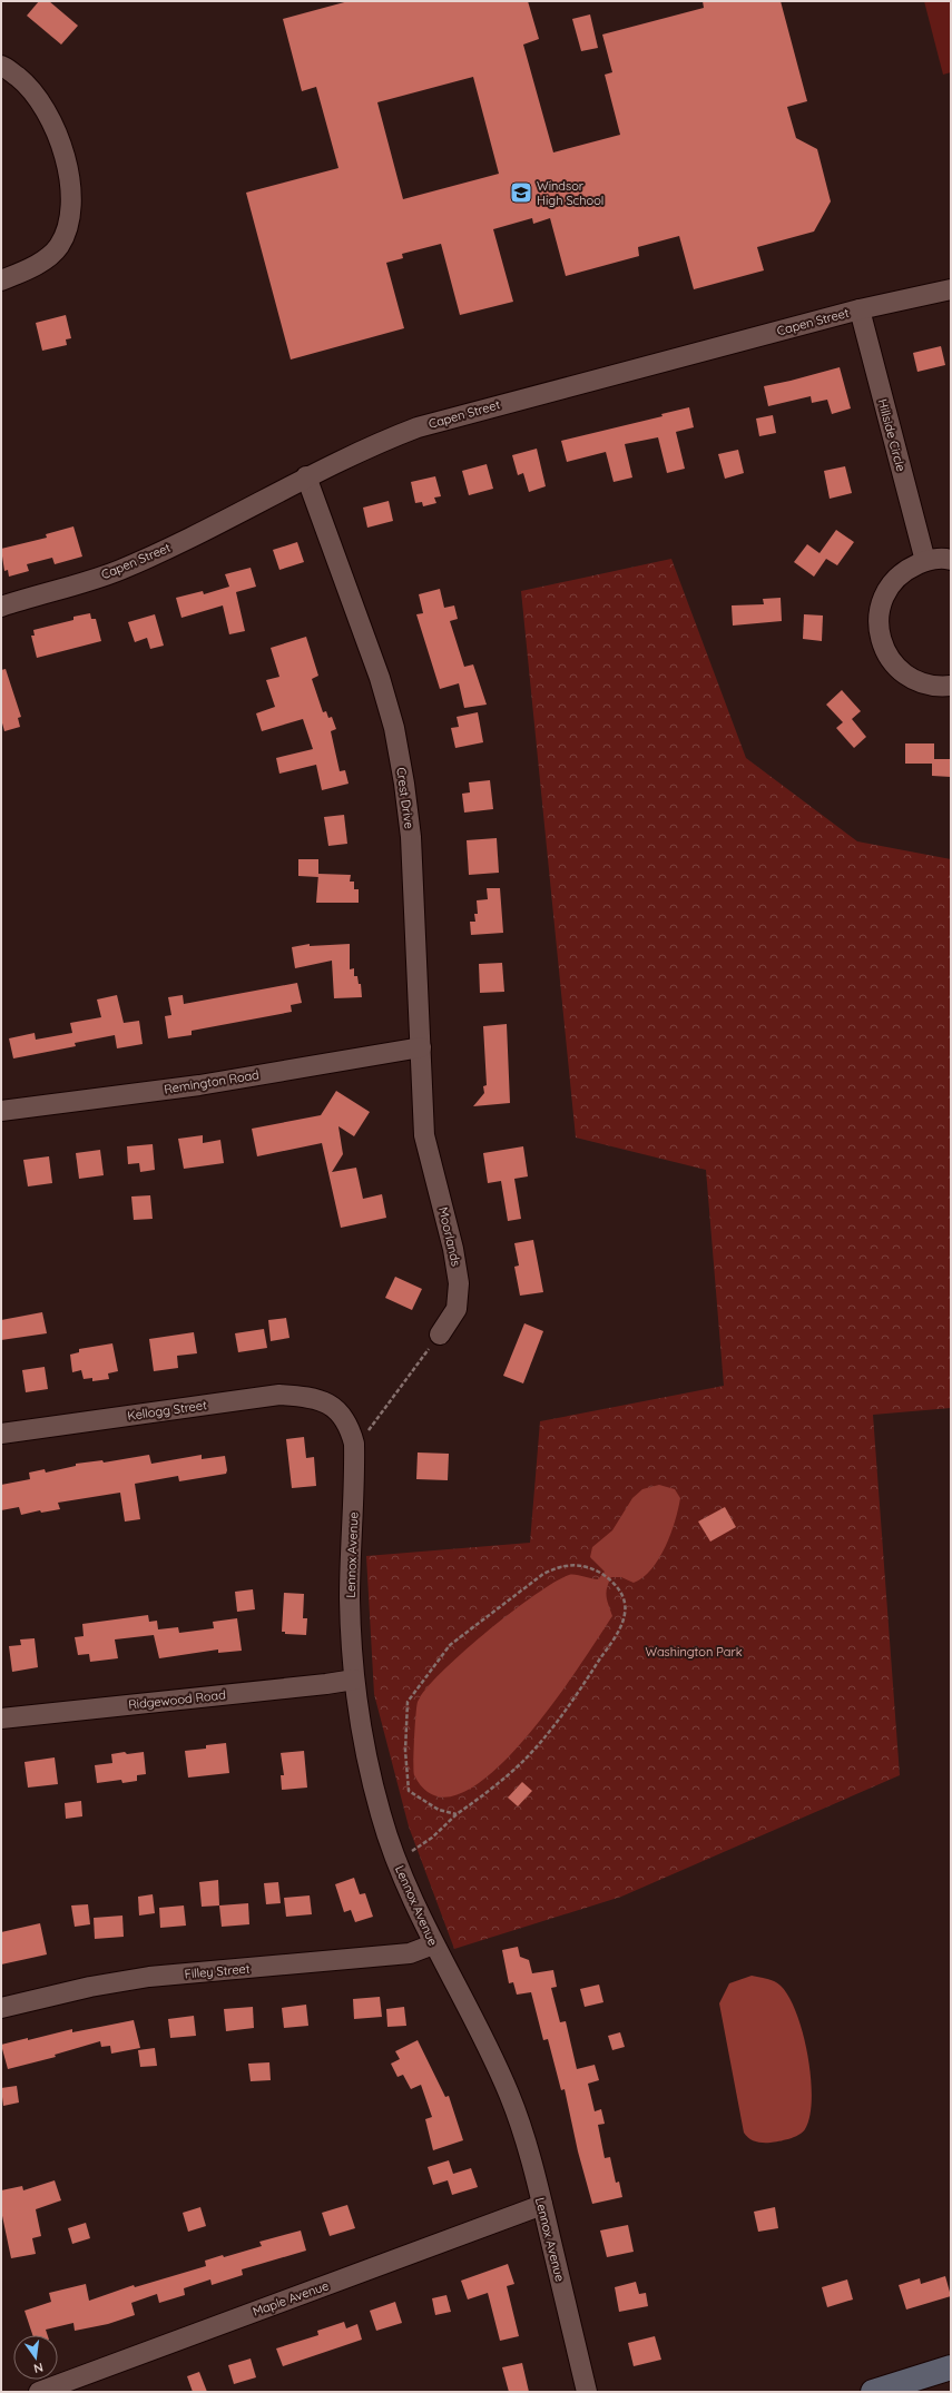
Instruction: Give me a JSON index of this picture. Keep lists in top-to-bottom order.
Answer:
{
  "streets": {
    "street": [
      "Capen Street",
      "Hillside Circle",
      "Crest Drive",
      "Remington Road",
      "Moorlands",
      "Kellogg Street",
      "Lennox Avenue",
      "Ridgewood Road",
      "Filley Street",
      "Maple Avenue"
    ]
  },
  "crossings": [
    ["Capen Street", "Hillside Circle"],
    ["Capen Street", "Crest Drive"],
    ["Crest Drive", "Remington Road"],
    ["Crest Drive", "Moorlands"],
    ["Kellogg Street", "Lennox Avenue"],
    ["Lennox Avenue", "Ridgewood Road"],
    ["Lennox Avenue", "Filley Street"],
    ["Lennox Avenue", "Maple Avenue"]
  ],
  "parks": ["Washington Park"],
  "places": {
    "school or university": ["Windsor High School"]
  },
  "north": "bottom"
}
